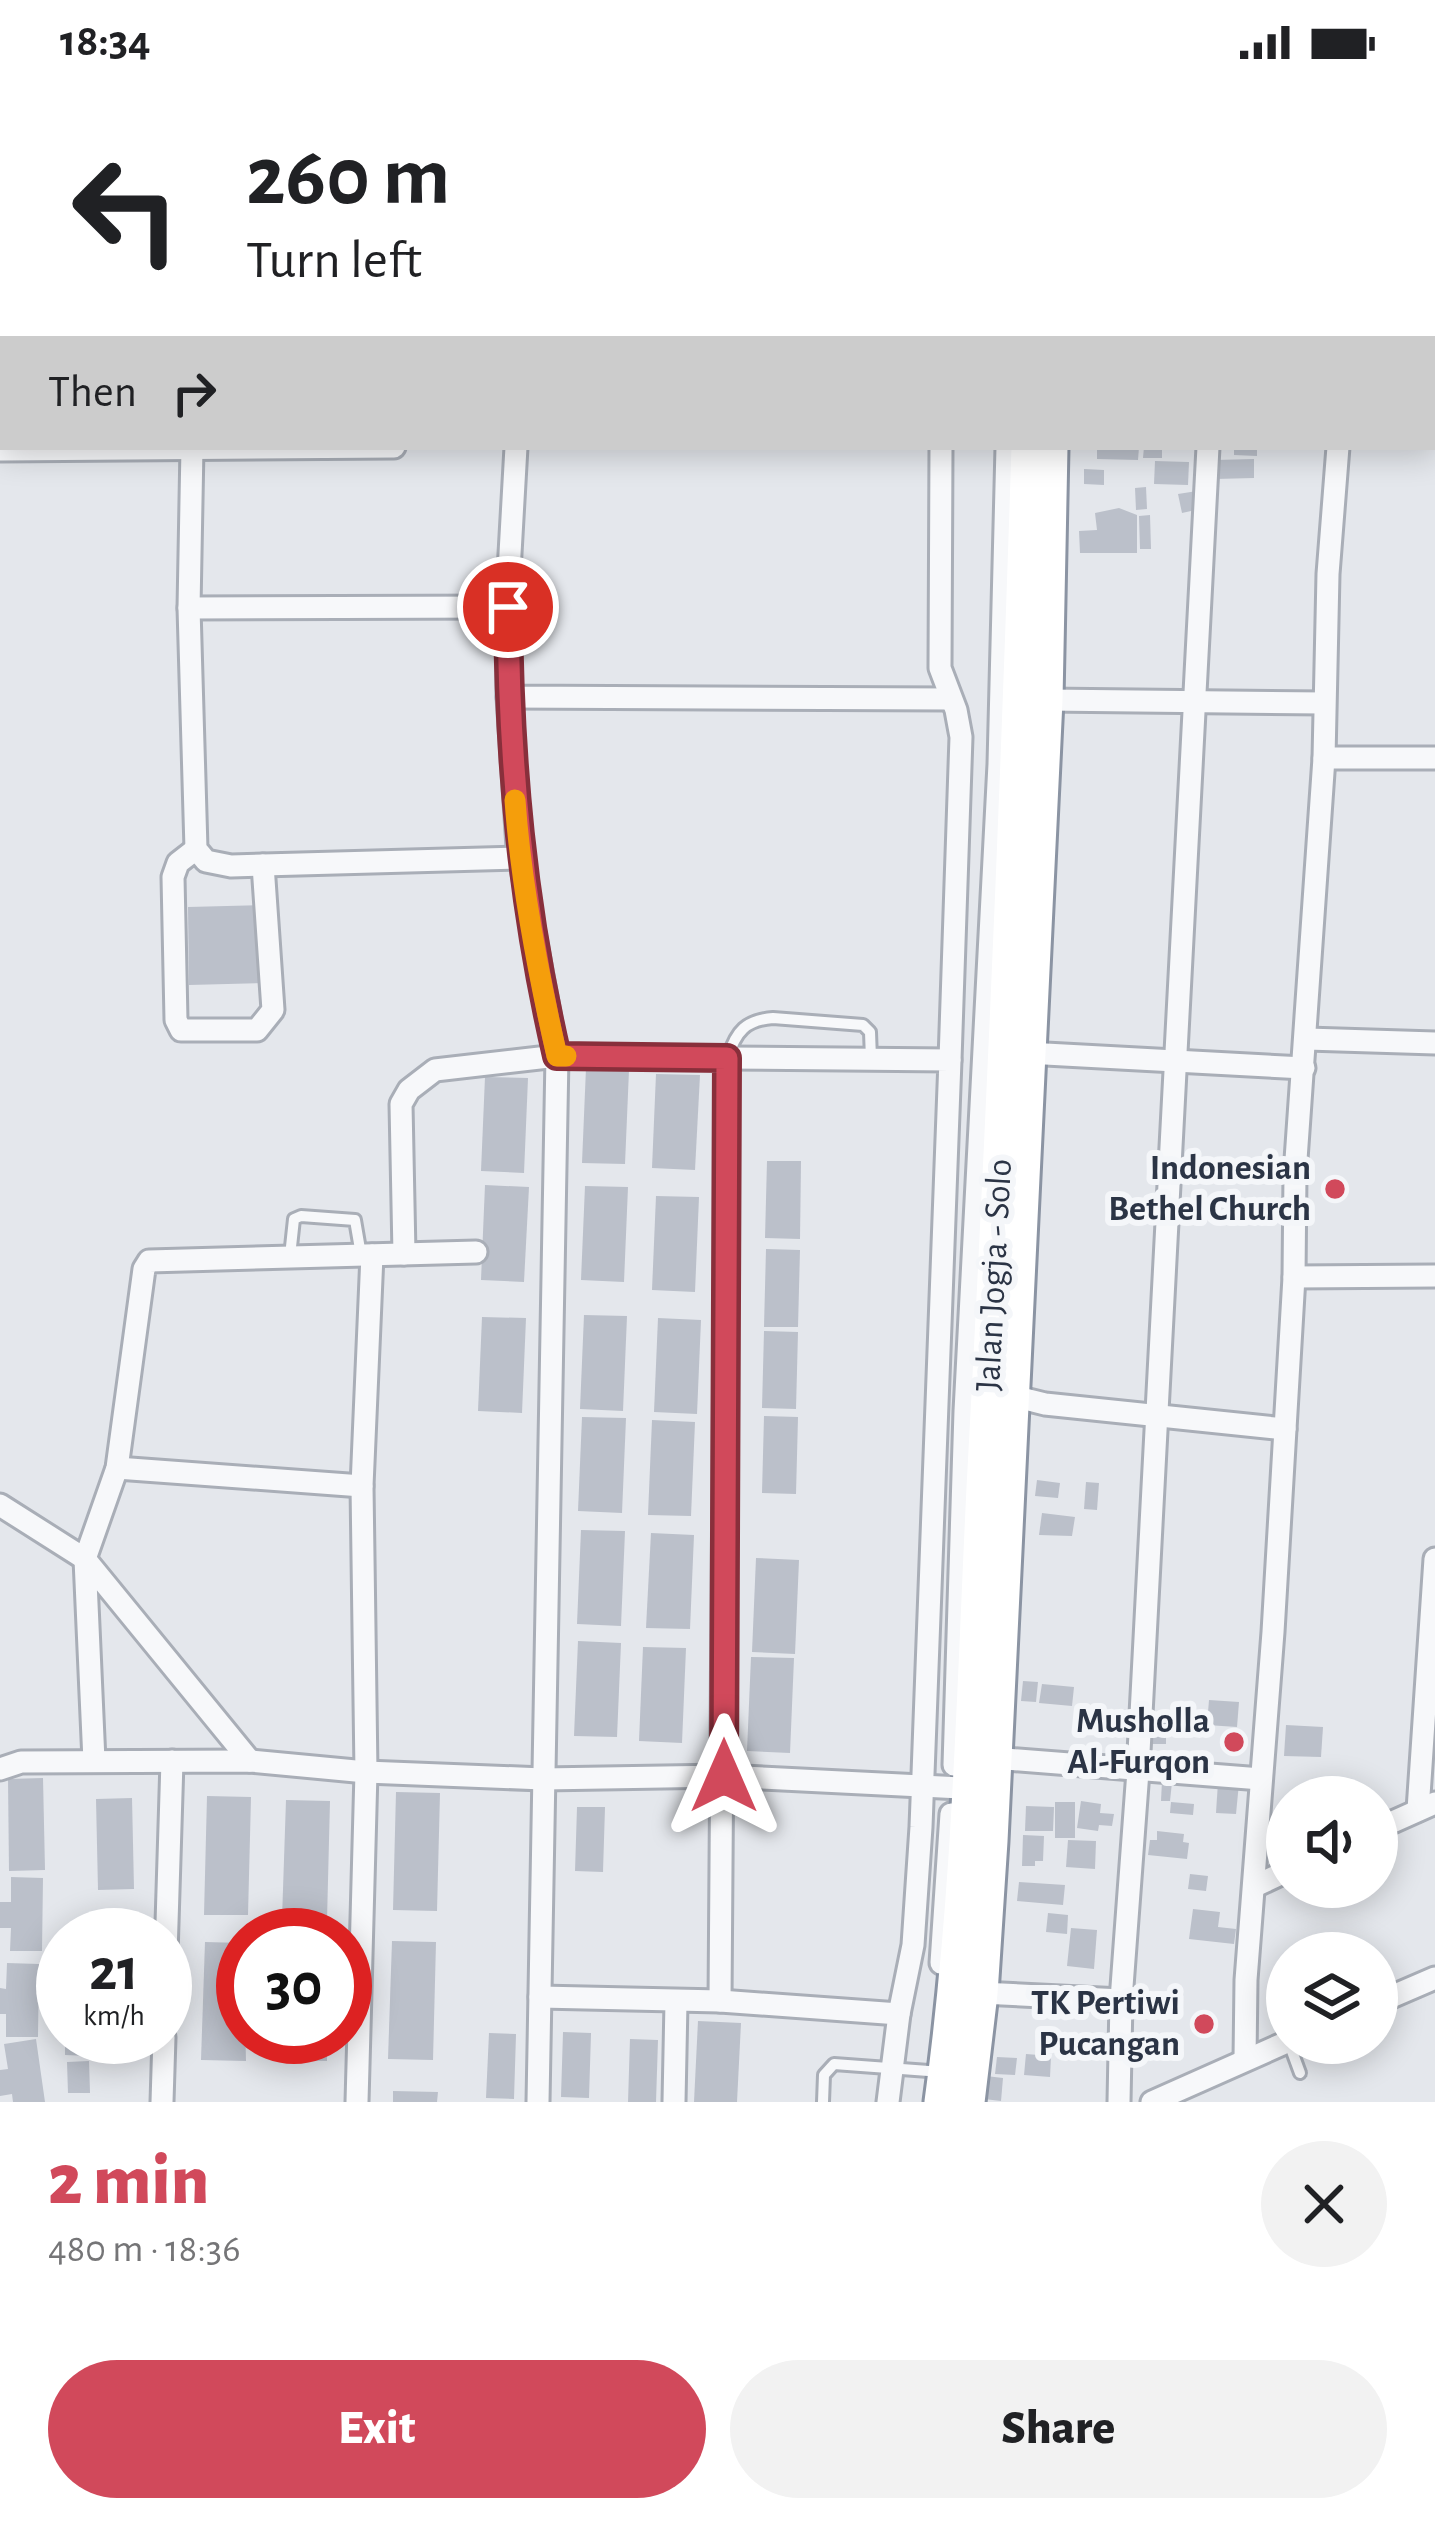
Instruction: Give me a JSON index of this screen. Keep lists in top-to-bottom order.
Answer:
{
  "streets": {
    "highway": ["Jalan Jogja - Solo"]
  },
  "places": ["Indonesian Bethel Church", "Musholla Al-Furqon", "TK Pertiwi Pucangan"],
  "page": {
    "status": "18:34",
    "turn": ["260 m", "Turn left"],
    "then": "Then",
    "speed": "21 km/h",
    "limit": "30",
    "heading": ["2 min", "480 m · 18:36"],
    "buttons": ["Exit", "Share"]
  }
}
